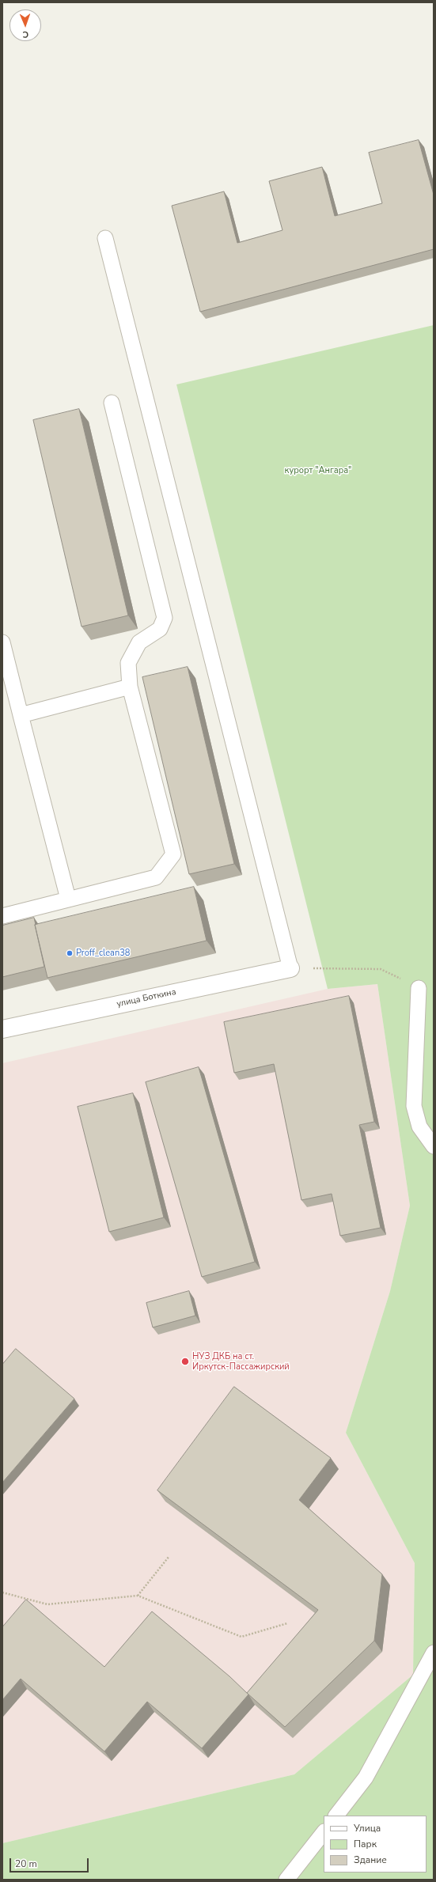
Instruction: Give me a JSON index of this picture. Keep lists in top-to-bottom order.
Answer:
{
  "streets": {
    "street": ["улица Боткина"]
  },
  "parks": ["курорт \"Ангара\""],
  "places": ["Proff_clean38", "НУЗ ДКБ на ст. Иркутск-Пассажирский"],
  "legend": ["Улица", "Парк", "Здание"],
  "scale_bar": "20 m",
  "north": "bottom"
}
